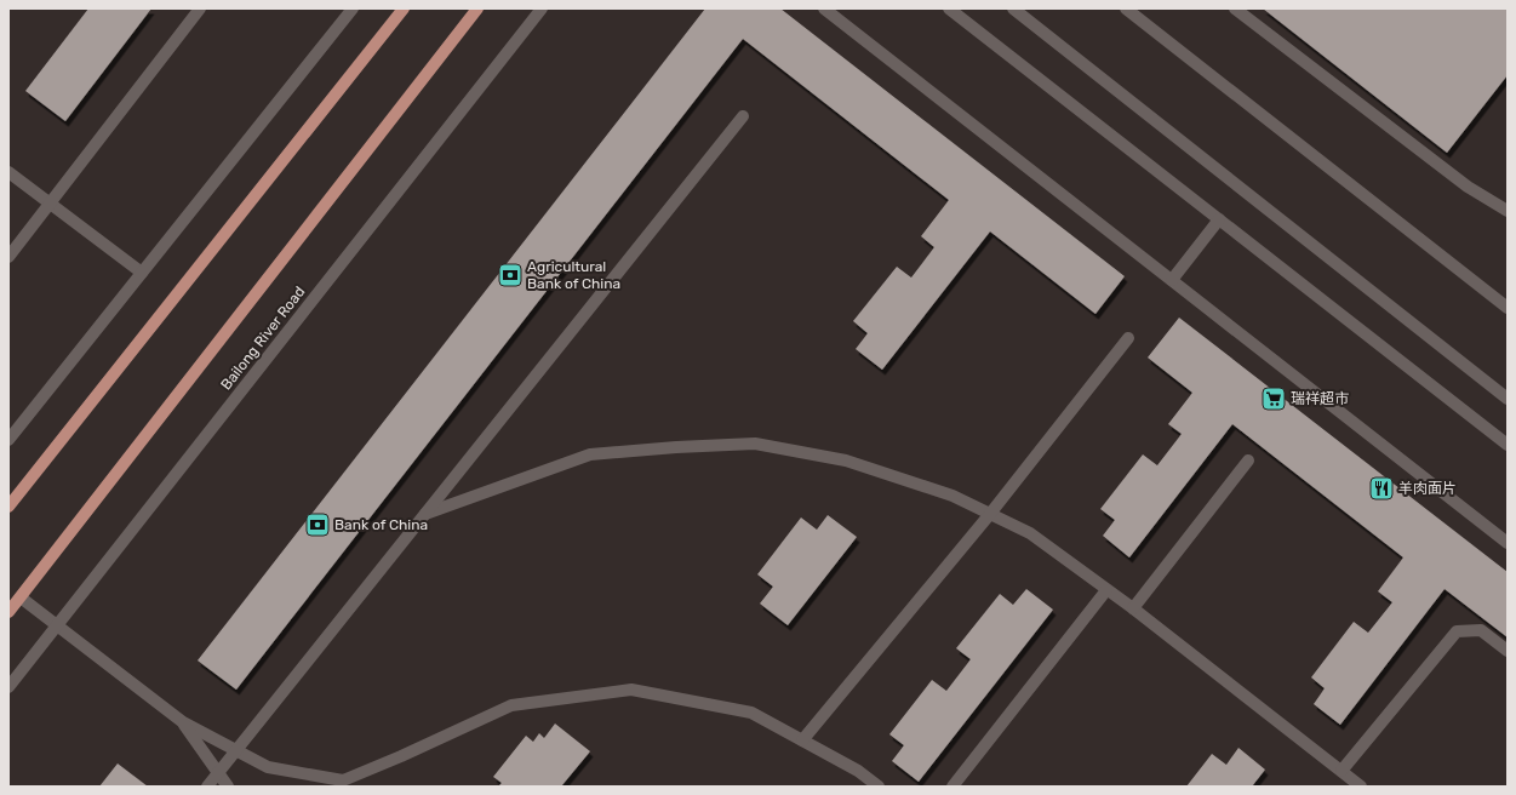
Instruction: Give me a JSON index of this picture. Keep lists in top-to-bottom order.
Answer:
{
  "streets": {
    "street": ["Bailong River Road"]
  },
  "places": {
    "bank": ["Agricultural Bank of China", "Bank of China"],
    "supermarket": ["瑞祥超市"],
    "restaurant": ["羊肉面片"]
  }
}
